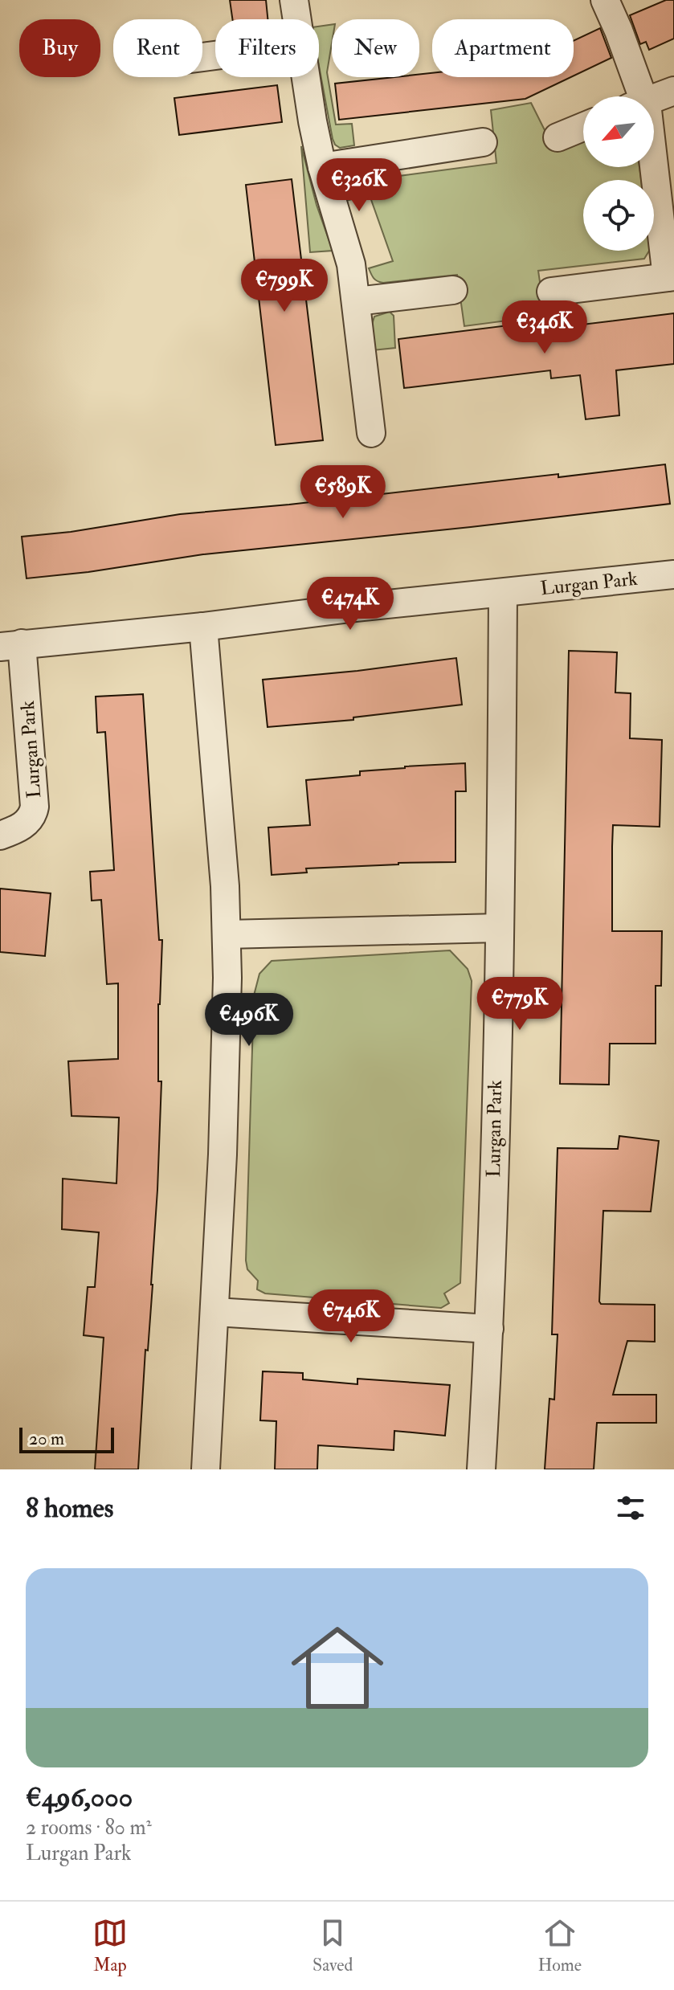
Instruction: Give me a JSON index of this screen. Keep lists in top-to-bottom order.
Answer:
{
  "streets": {
    "street": ["Lurgan Park"]
  },
  "scale_bar": "20 m",
  "north": "bottom left",
  "page": {
    "chip": [
      "Buy",
      "Rent",
      "Filters",
      "New",
      "Apartment"
    ],
    "price": [
      "€326K",
      "€799K",
      "€346K",
      "€589K",
      "€474K",
      "€779K",
      "€496K",
      "€746K"
    ],
    "scale": "20 m",
    "heading": "8 homes",
    "list": [
      {
        "name": "€496,000",
        "note": "2 rooms · 80 m² · Lurgan Park"
      }
    ],
    "tabs": ["Map", "Saved", "Home"]
  }
}
